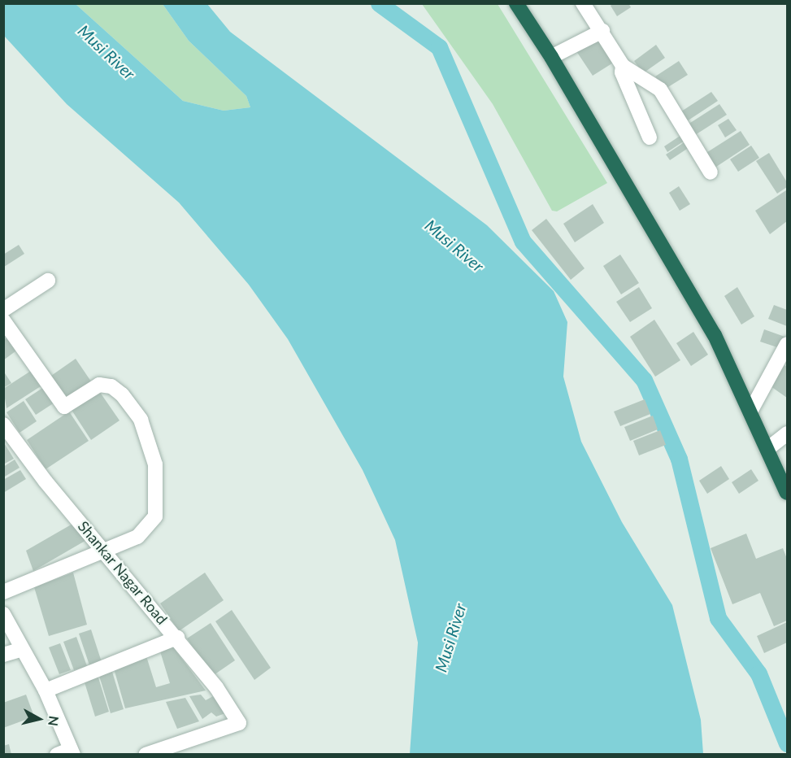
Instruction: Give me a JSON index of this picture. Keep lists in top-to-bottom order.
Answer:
{
  "streets": {
    "street": ["Shankar Nagar Road"]
  },
  "water": ["Musi River"],
  "north": "right"
}
